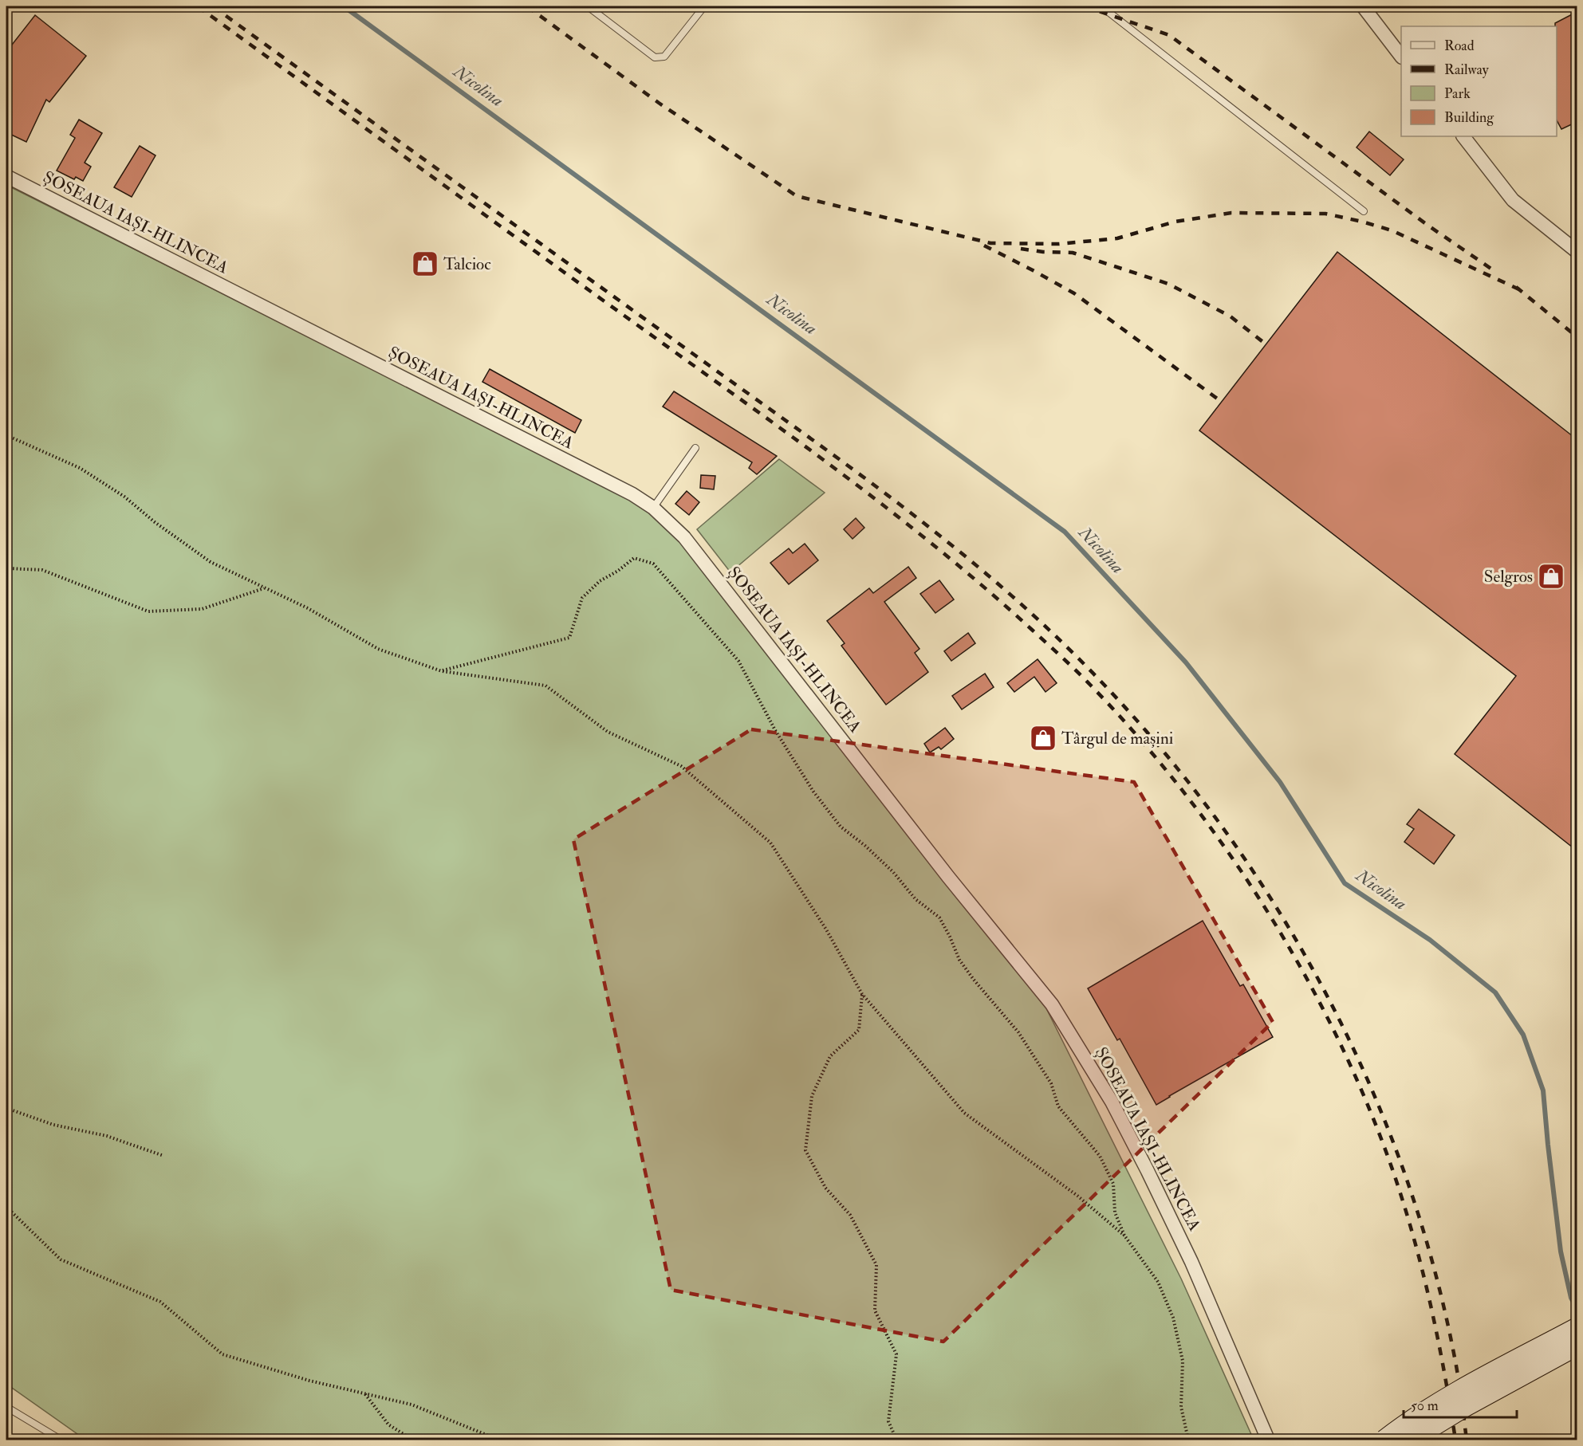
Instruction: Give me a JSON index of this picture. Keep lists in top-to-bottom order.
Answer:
{
  "streets": {
    "street": ["ȘOSEAUA IAȘI-HLINCEA"]
  },
  "water": ["Nicolina"],
  "places": {
    "shop": ["Talcioc", "Selgros", "Târgul de mașini"]
  },
  "legend": [
    "Road",
    "Railway",
    "Park",
    "Building"
  ],
  "scale_bar": "50 m"
}
